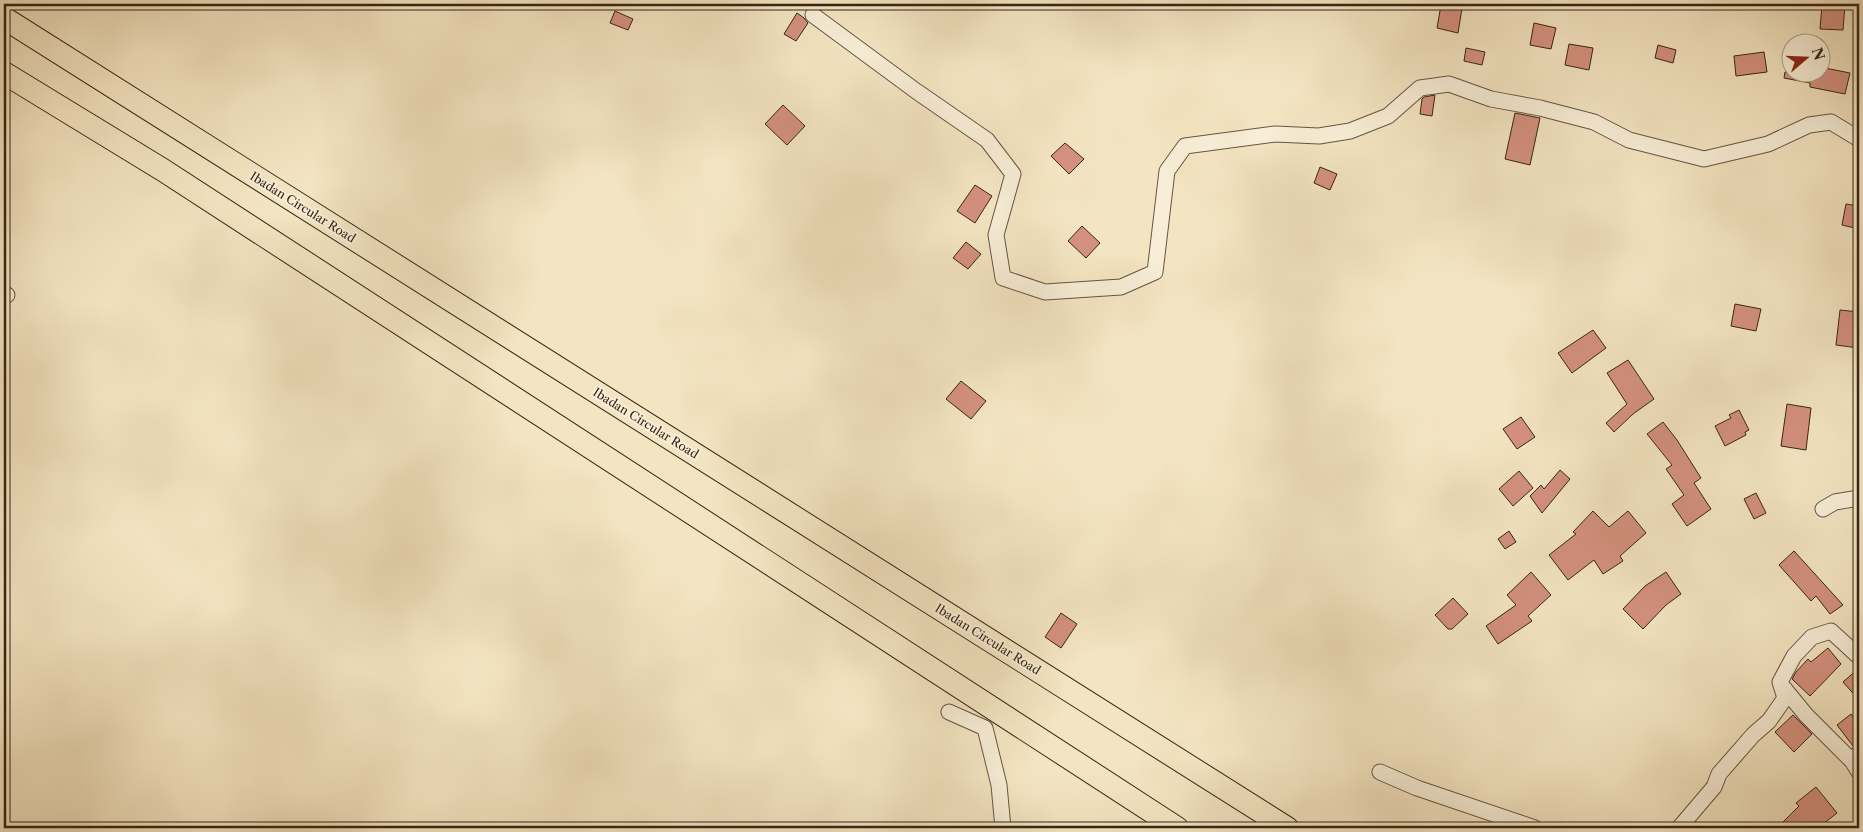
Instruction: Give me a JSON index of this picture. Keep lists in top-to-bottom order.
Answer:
{
  "streets": {
    "highway": ["Ibadan Circular Road"]
  },
  "north": "right"
}
